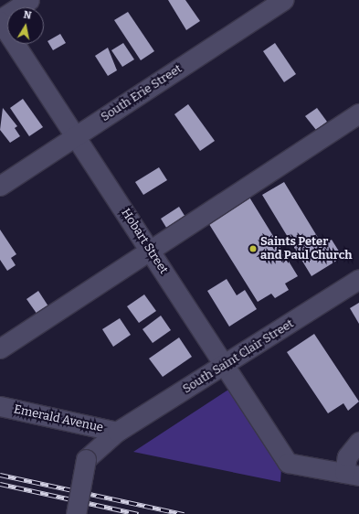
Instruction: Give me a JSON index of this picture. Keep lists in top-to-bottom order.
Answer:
{
  "streets": {
    "street": [
      "South Erie Street",
      "Hobart Street",
      "South Saint Clair Street",
      "Emerald Avenue"
    ]
  },
  "crossings": [
    ["South Erie Street", "Hobart Street"],
    ["Hobart Street", "South Saint Clair Street"],
    ["South Saint Clair Street", "Emerald Avenue"]
  ],
  "places": ["Saints Peter and Paul Church"],
  "north": "top"
}
